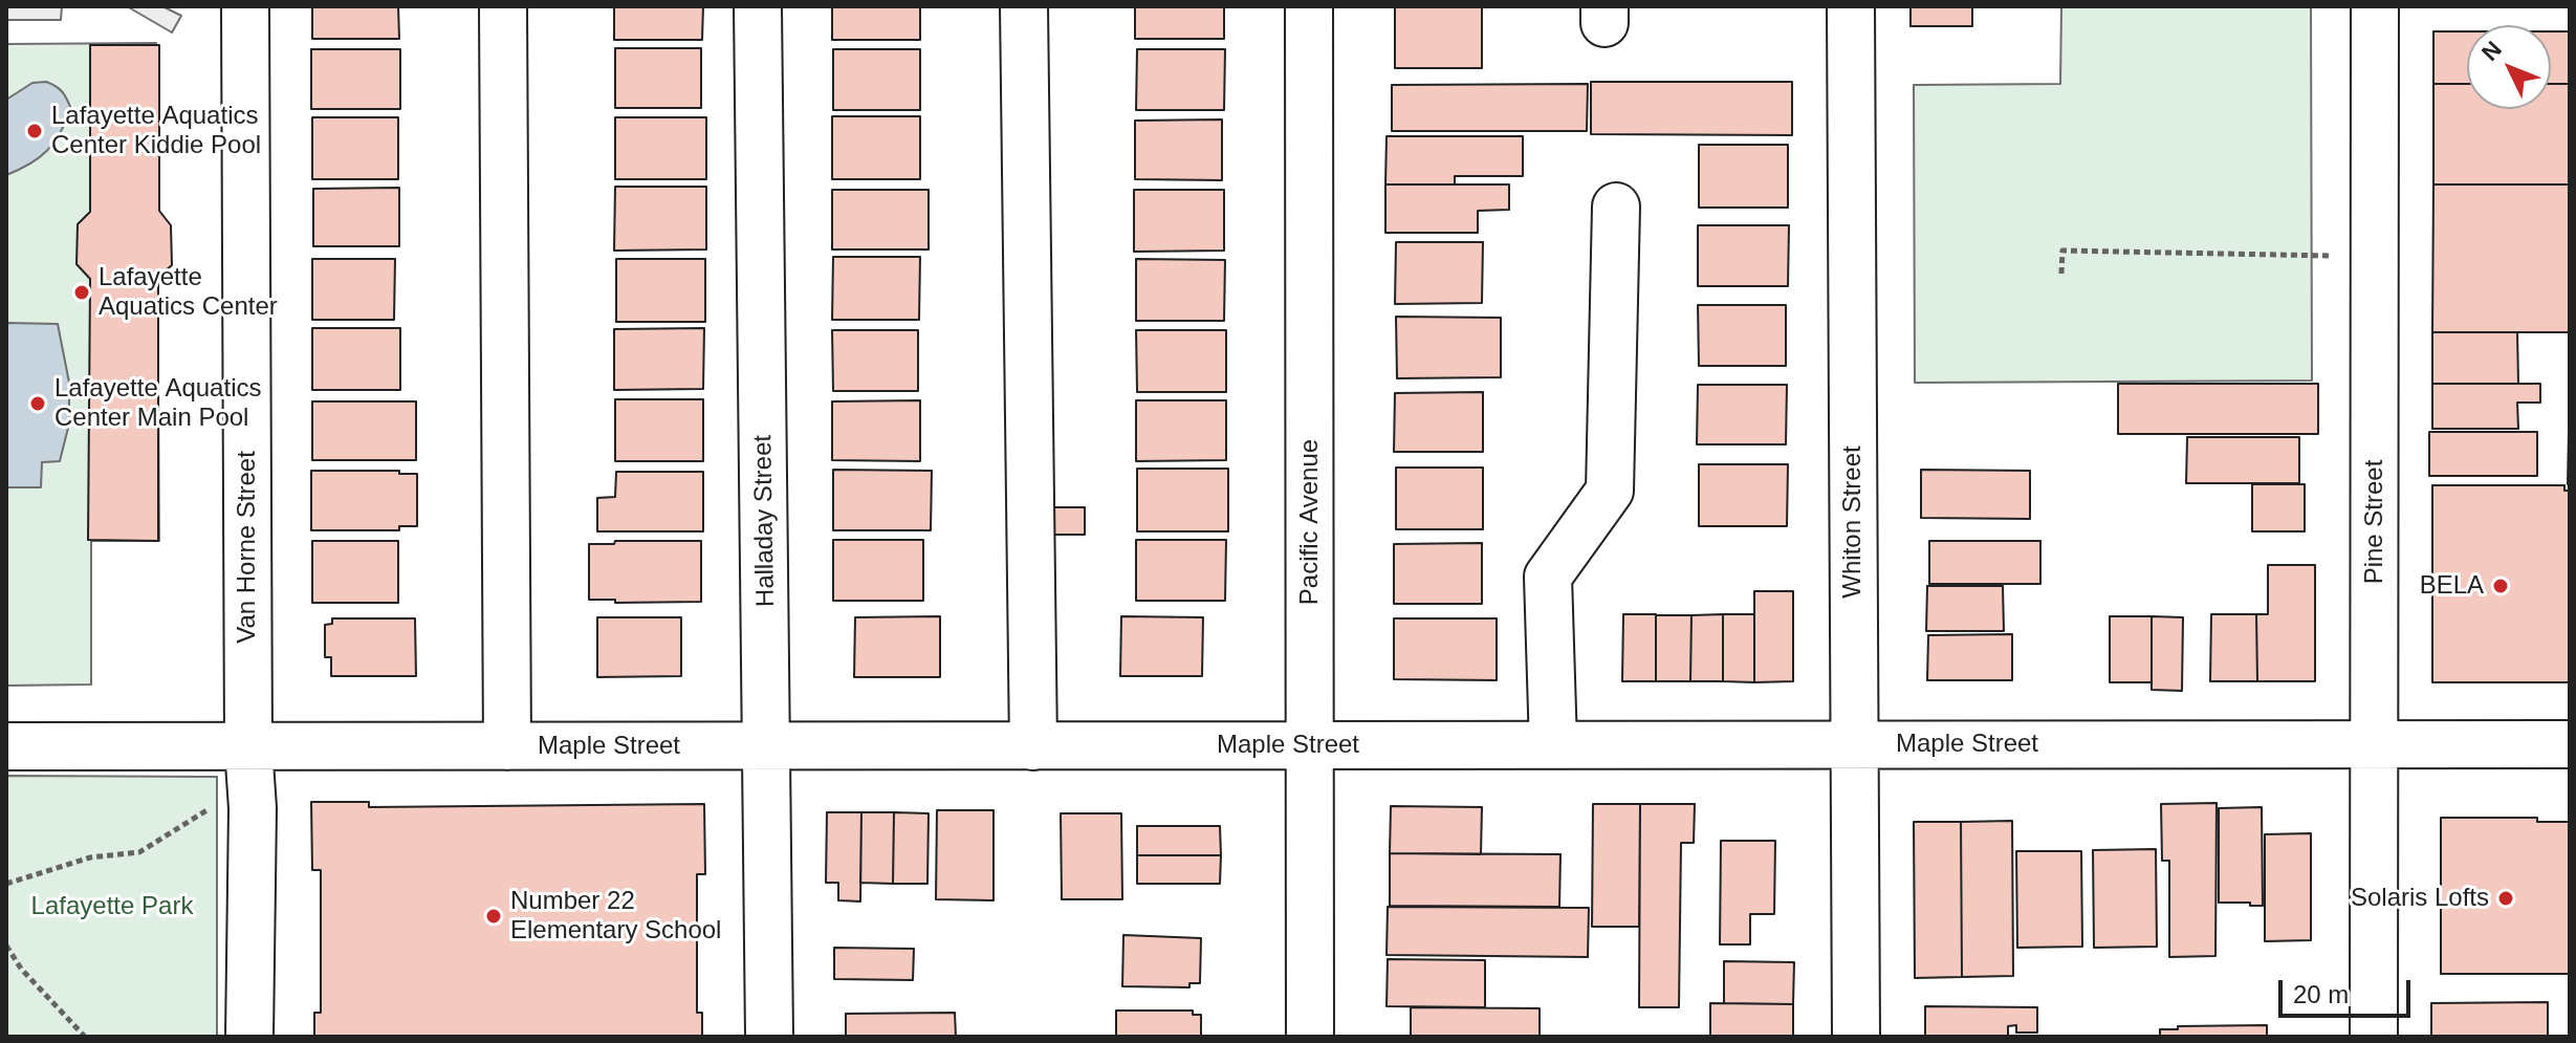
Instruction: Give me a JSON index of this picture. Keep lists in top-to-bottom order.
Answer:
{
  "streets": {
    "street": [
      "Halladay Street",
      "Pacific Avenue",
      "Whiton Street",
      "Pine Street",
      "Van Horne Street",
      "Maple Street"
    ]
  },
  "crossings": [
    ["Halladay Street", "Maple Street"],
    ["Pacific Avenue", "Maple Street"],
    ["Whiton Street", "Maple Street"],
    ["Pine Street", "Maple Street"],
    ["Van Horne Street", "Maple Street"]
  ],
  "parks": ["Lafayette Park"],
  "places": [
    "Lafayette Aquatics Center Kiddie Pool",
    "Lafayette Aquatics Center",
    "Lafayette Aquatics Center Main Pool",
    "BELA",
    "Solaris Lofts",
    "Number 22 Elementary School"
  ],
  "scale_bar": "20 m",
  "north": "top left"
}
